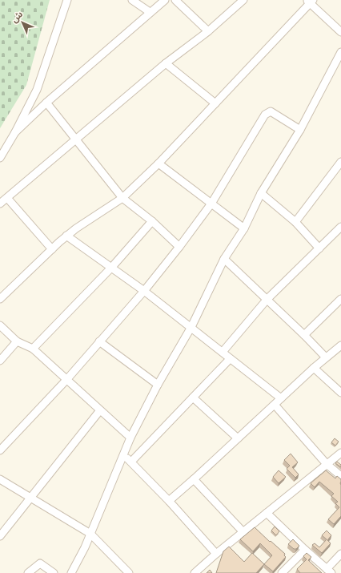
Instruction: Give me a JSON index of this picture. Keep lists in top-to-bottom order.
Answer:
{
  "north": "top left"
}
